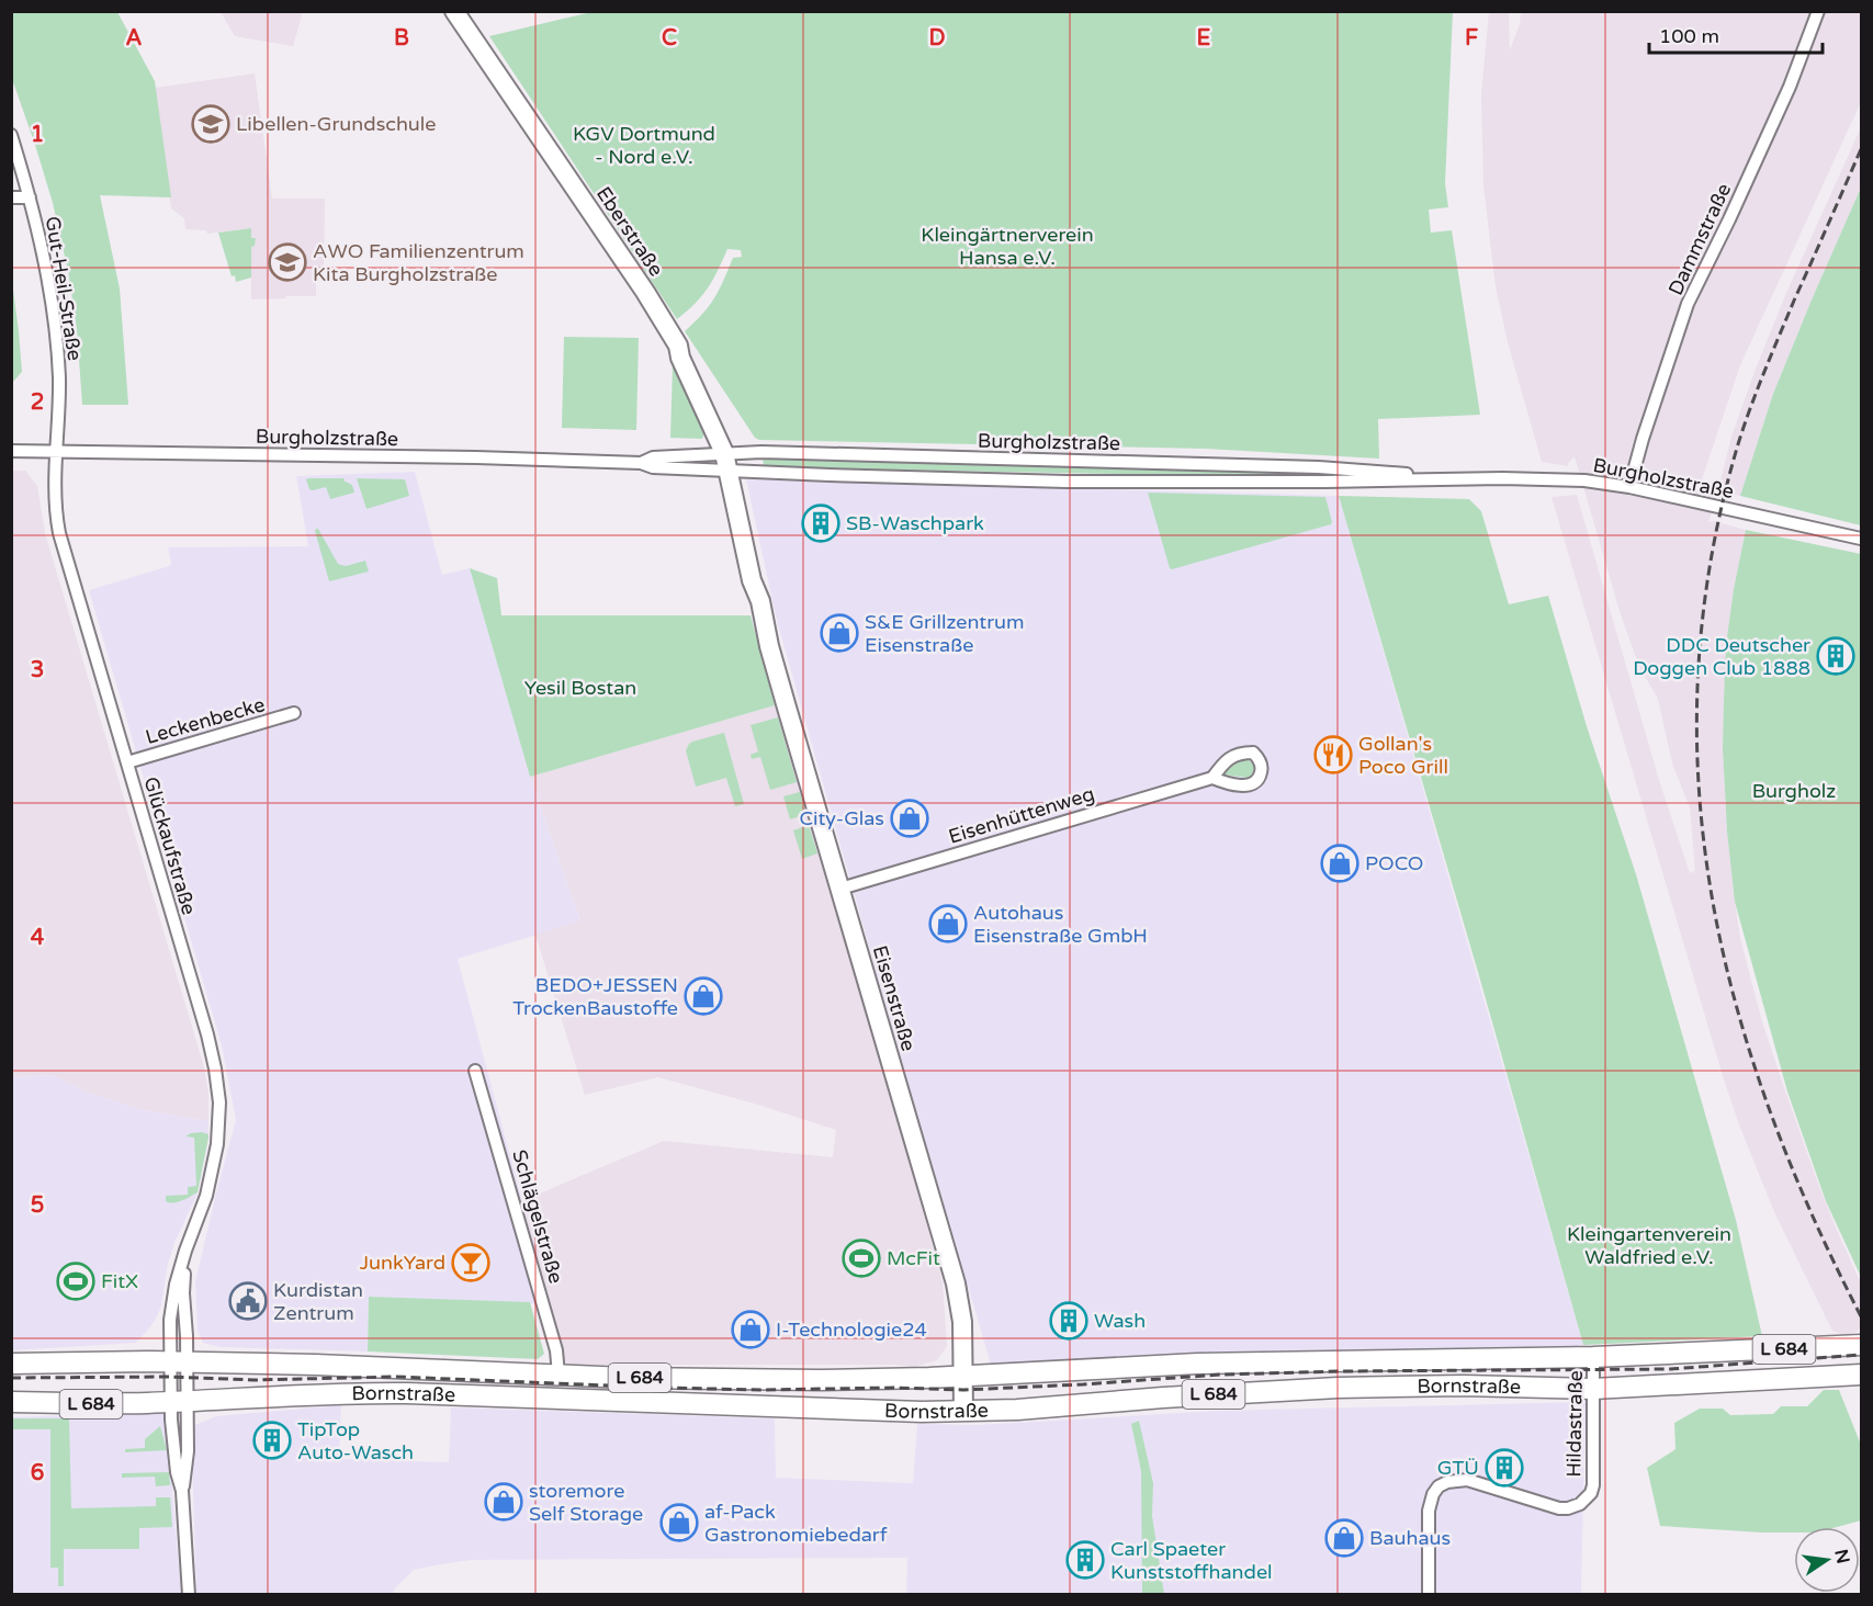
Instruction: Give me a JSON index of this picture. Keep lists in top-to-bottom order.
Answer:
{
  "streets": {
    "main road": ["L 684", "Bornstraße"],
    "street": [
      "Eberstraße",
      "Dammstraße",
      "Gut-Heil-Straße",
      "Burgholzstraße",
      "Leckenbecke",
      "Eisenhüttenweg",
      "Glückaufstraße",
      "Eisenstraße",
      "Schlägelstraße",
      "Hildastraße"
    ]
  },
  "crossings": [
    ["Eberstraße", "Burgholzstraße"],
    ["Eberstraße", "Eisenstraße"],
    ["Dammstraße", "Burgholzstraße"],
    ["Gut-Heil-Straße", "Burgholzstraße"],
    ["Gut-Heil-Straße", "Glückaufstraße"],
    ["Burgholzstraße", "Glückaufstraße"],
    ["Burgholzstraße", "Eisenstraße"],
    ["Leckenbecke", "Glückaufstraße"],
    ["Eisenhüttenweg", "Eisenstraße"],
    ["Glückaufstraße", "Bornstraße"],
    ["Eisenstraße", "Bornstraße"],
    ["Schlägelstraße", "Bornstraße"],
    ["Bornstraße", "Hildastraße"]
  ],
  "parks": [
    "KGV Dortmund - Nord e.V.",
    "Kleingärtnerverein Hansa e.V.",
    "Yesil Bostan",
    "Burgholz",
    "Kleingartenverein Waldfried e.V."
  ],
  "places": {
    "school or university": ["Libellen-Grundschule", "AWO Familienzentrum Kita Burgholzstraße"],
    "building": [
      "SB-Waschpark",
      "DDC Deutscher Doggen Club 1888",
      "Wash",
      "TipTop Auto-Wasch",
      "GTÜ",
      "Carl Spaeter Kunststoffhandel"
    ],
    "shop": [
      "S&E Grillzentrum Eisenstraße",
      "City-Glas",
      "POCO",
      "Autohaus Eisenstraße GmbH",
      "BEDO+JESSEN TrockenBaustoffe",
      "I-Technologie24",
      "storemore Self Storage",
      "af-Pack Gastronomiebedarf",
      "Bauhaus"
    ],
    "restaurant": ["Gollan's Poco Grill"],
    "sports": ["McFit", "FitX"],
    "bar": ["JunkYard"],
    "public building": ["Kurdistan Zentrum"]
  },
  "scale_bar": "100 m",
  "north": "right",
  "grid": {
    "columns": [
      "A",
      "B",
      "C",
      "D",
      "E",
      "F"
    ],
    "rows": [
      "1",
      "2",
      "3",
      "4",
      "5",
      "6"
    ]
  }
}
